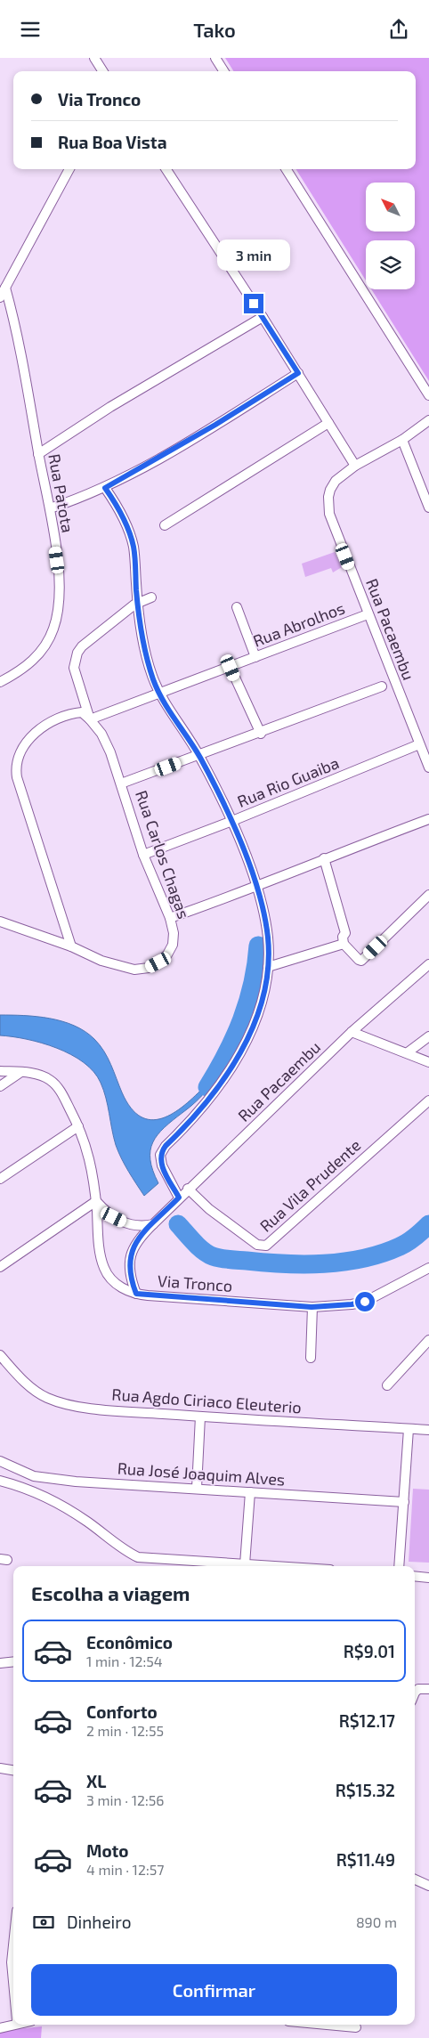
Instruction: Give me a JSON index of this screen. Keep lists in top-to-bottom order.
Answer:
{
  "streets": {
    "street": [
      "Rua Patota",
      "Rua Abrolhos",
      "Rua Pacaembu",
      "Rua Rio Guaiba",
      "Rua Carlos Chagas",
      "Rua Vila Prudente",
      "Via Tronco",
      "Rua Agdo Ciriaco Eleuterio",
      "Rua José Joaquim Alves"
    ]
  },
  "crossings": [
    ["Rua Abrolhos", "Rua Pacaembu"],
    ["Rua Abrolhos", "Rua Carlos Chagas"],
    ["Rua Pacaembu", "Rua Rio Guaiba"],
    ["Rua Pacaembu", "Rua Vila Prudente"],
    ["Rua Pacaembu", "Via Tronco"],
    ["Rua Rio Guaiba", "Rua Carlos Chagas"]
  ],
  "north": "top left",
  "page": {
    "header": "Tako",
    "banner": ["Via Tronco", "Rua Boa Vista"],
    "bubble": "3 min",
    "heading": "Escolha a viagem",
    "list": [
      {
        "name": "Econômico",
        "note": "1 min · 12:54",
        "value": "R$9.01"
      },
      {
        "name": "Conforto",
        "note": "2 min · 12:55",
        "value": "R$12.17"
      },
      {
        "name": "XL",
        "note": "3 min · 12:56",
        "value": "R$15.32"
      },
      {
        "name": "Moto",
        "note": "4 min · 12:57",
        "value": "R$11.49"
      }
    ],
    "pay": ["Dinheiro", "890 m"],
    "buttons": "Confirmar"
  }
}
